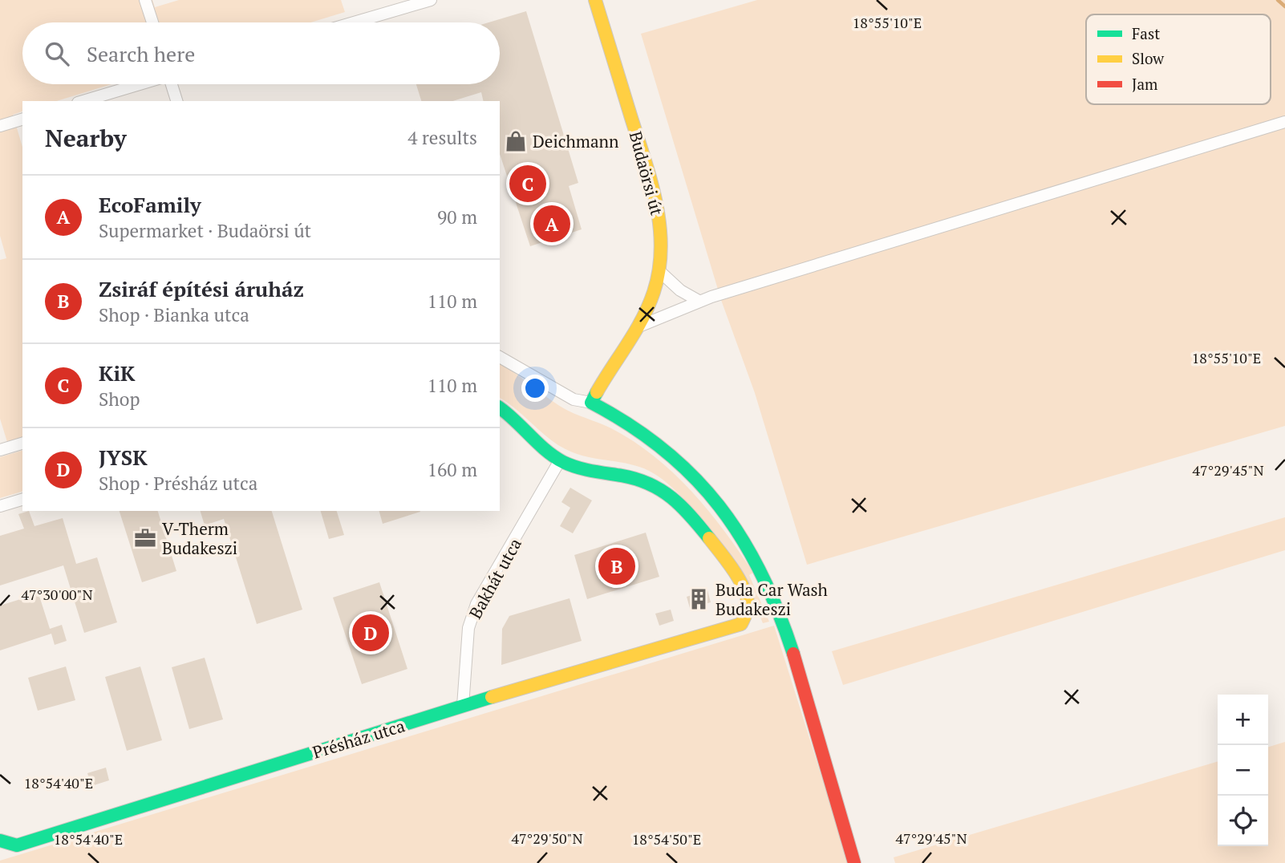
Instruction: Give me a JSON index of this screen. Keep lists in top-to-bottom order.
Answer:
{
  "streets": {
    "street": ["Budaörsi út", "Bakhát utca", "Présház utca"]
  },
  "crossings": [
    ["Bakhát utca", "Présház utca"]
  ],
  "places": {
    "shop": ["Deichmann"],
    "office": ["V-Therm Budakeszi"],
    "building": ["Buda Car Wash Budakeszi"]
  },
  "legend": ["Fast", "Slow", "Jam"],
  "page": {
    "search": "Search here",
    "heading": ["Nearby", "4 results"],
    "pins": [
      "C",
      "A",
      "B",
      "D"
    ],
    "list": [
      {
        "mark": "A",
        "name": "EcoFamily",
        "note": "Supermarket · Budaörsi út",
        "value": "90 m"
      },
      {
        "mark": "B",
        "name": "Zsiráf építési áruház",
        "note": "Shop · Bianka utca",
        "value": "110 m"
      },
      {
        "mark": "C",
        "name": "KiK",
        "note": "Shop",
        "value": "110 m"
      },
      {
        "mark": "D",
        "name": "JYSK",
        "note": "Shop · Présház utca",
        "value": "160 m"
      }
    ],
    "map_buttons": ["+", "−"]
  },
  "coordinates": [
    "18°55'10\"E",
    "47°29'45\"N",
    "47°30'00\"N",
    "18°54'40\"E",
    "47°29'50\"N",
    "18°54'50\"E"
  ]
}
